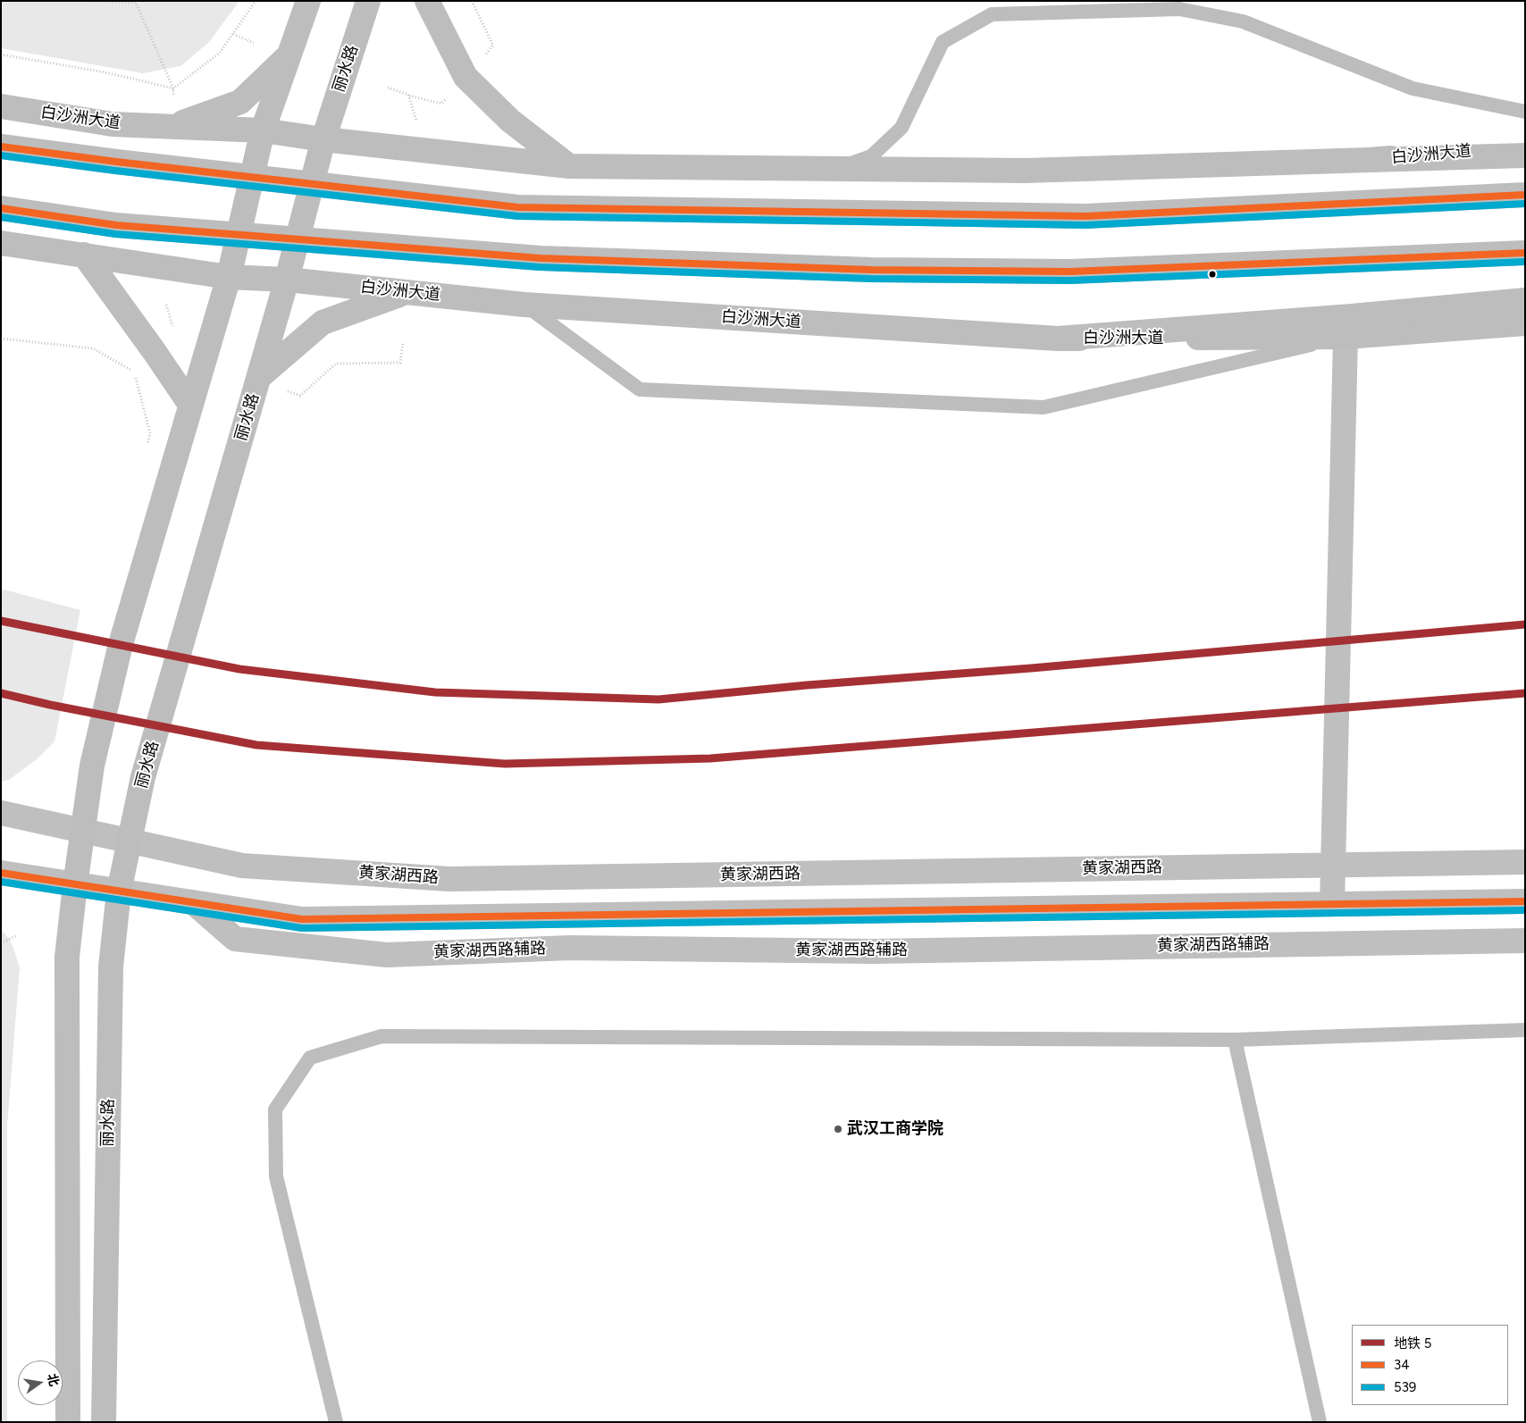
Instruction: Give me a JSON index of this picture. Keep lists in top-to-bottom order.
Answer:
{
  "streets": {
    "main road": [
      "丽水路",
      "白沙洲大道",
      "黄家湖西路",
      "黄家湖西路辅路"
    ]
  },
  "crossings": [
    ["丽水路", "白沙洲大道"],
    ["丽水路", "黄家湖西路"]
  ],
  "places": ["武汉工商学院"],
  "lines": ["transit line 34", "transit line 539", "metro line 5"],
  "legend": ["地铁 5", "34", "539"],
  "north": "right"
}
